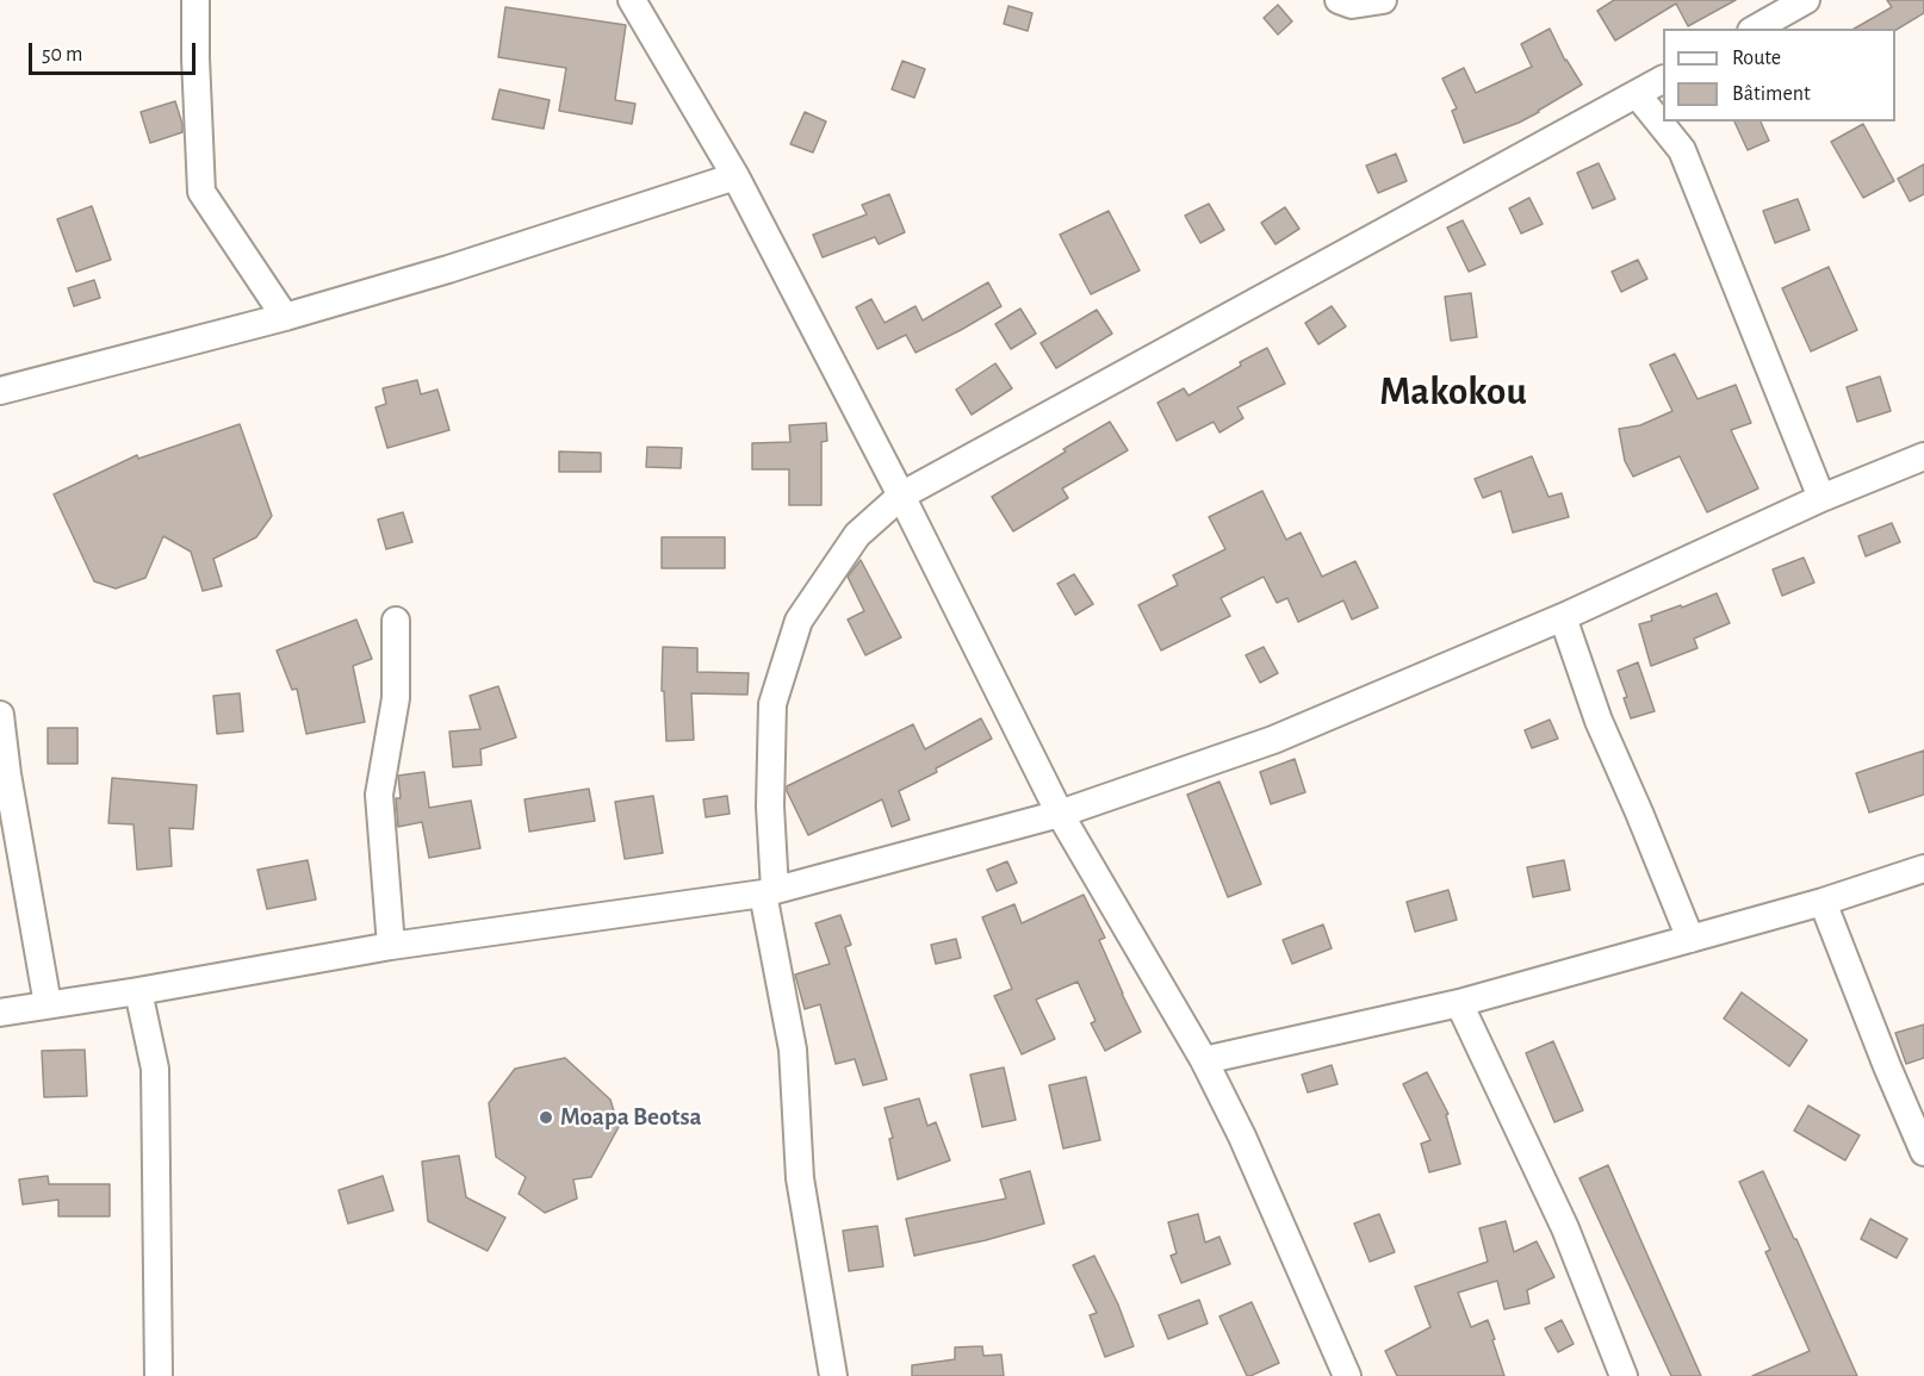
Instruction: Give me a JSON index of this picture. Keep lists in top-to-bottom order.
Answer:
{
  "districts": ["Makokou"],
  "places": ["Moapa Beotsa"],
  "legend": ["Route", "Bâtiment"],
  "scale_bar": "50 m"
}
